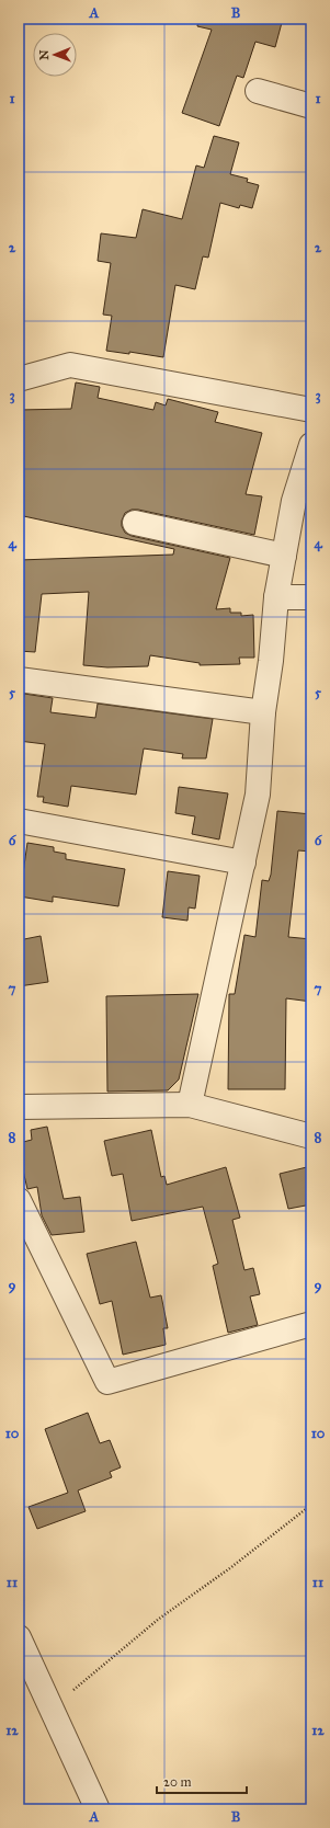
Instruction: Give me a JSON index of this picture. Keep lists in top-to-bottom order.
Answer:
{
  "scale_bar": "20 m",
  "north": "left",
  "grid": {
    "columns": ["A", "B"],
    "rows": [
      "1",
      "2",
      "3",
      "4",
      "5",
      "6",
      "7",
      "8",
      "9",
      "10",
      "11",
      "12"
    ]
  }
}
